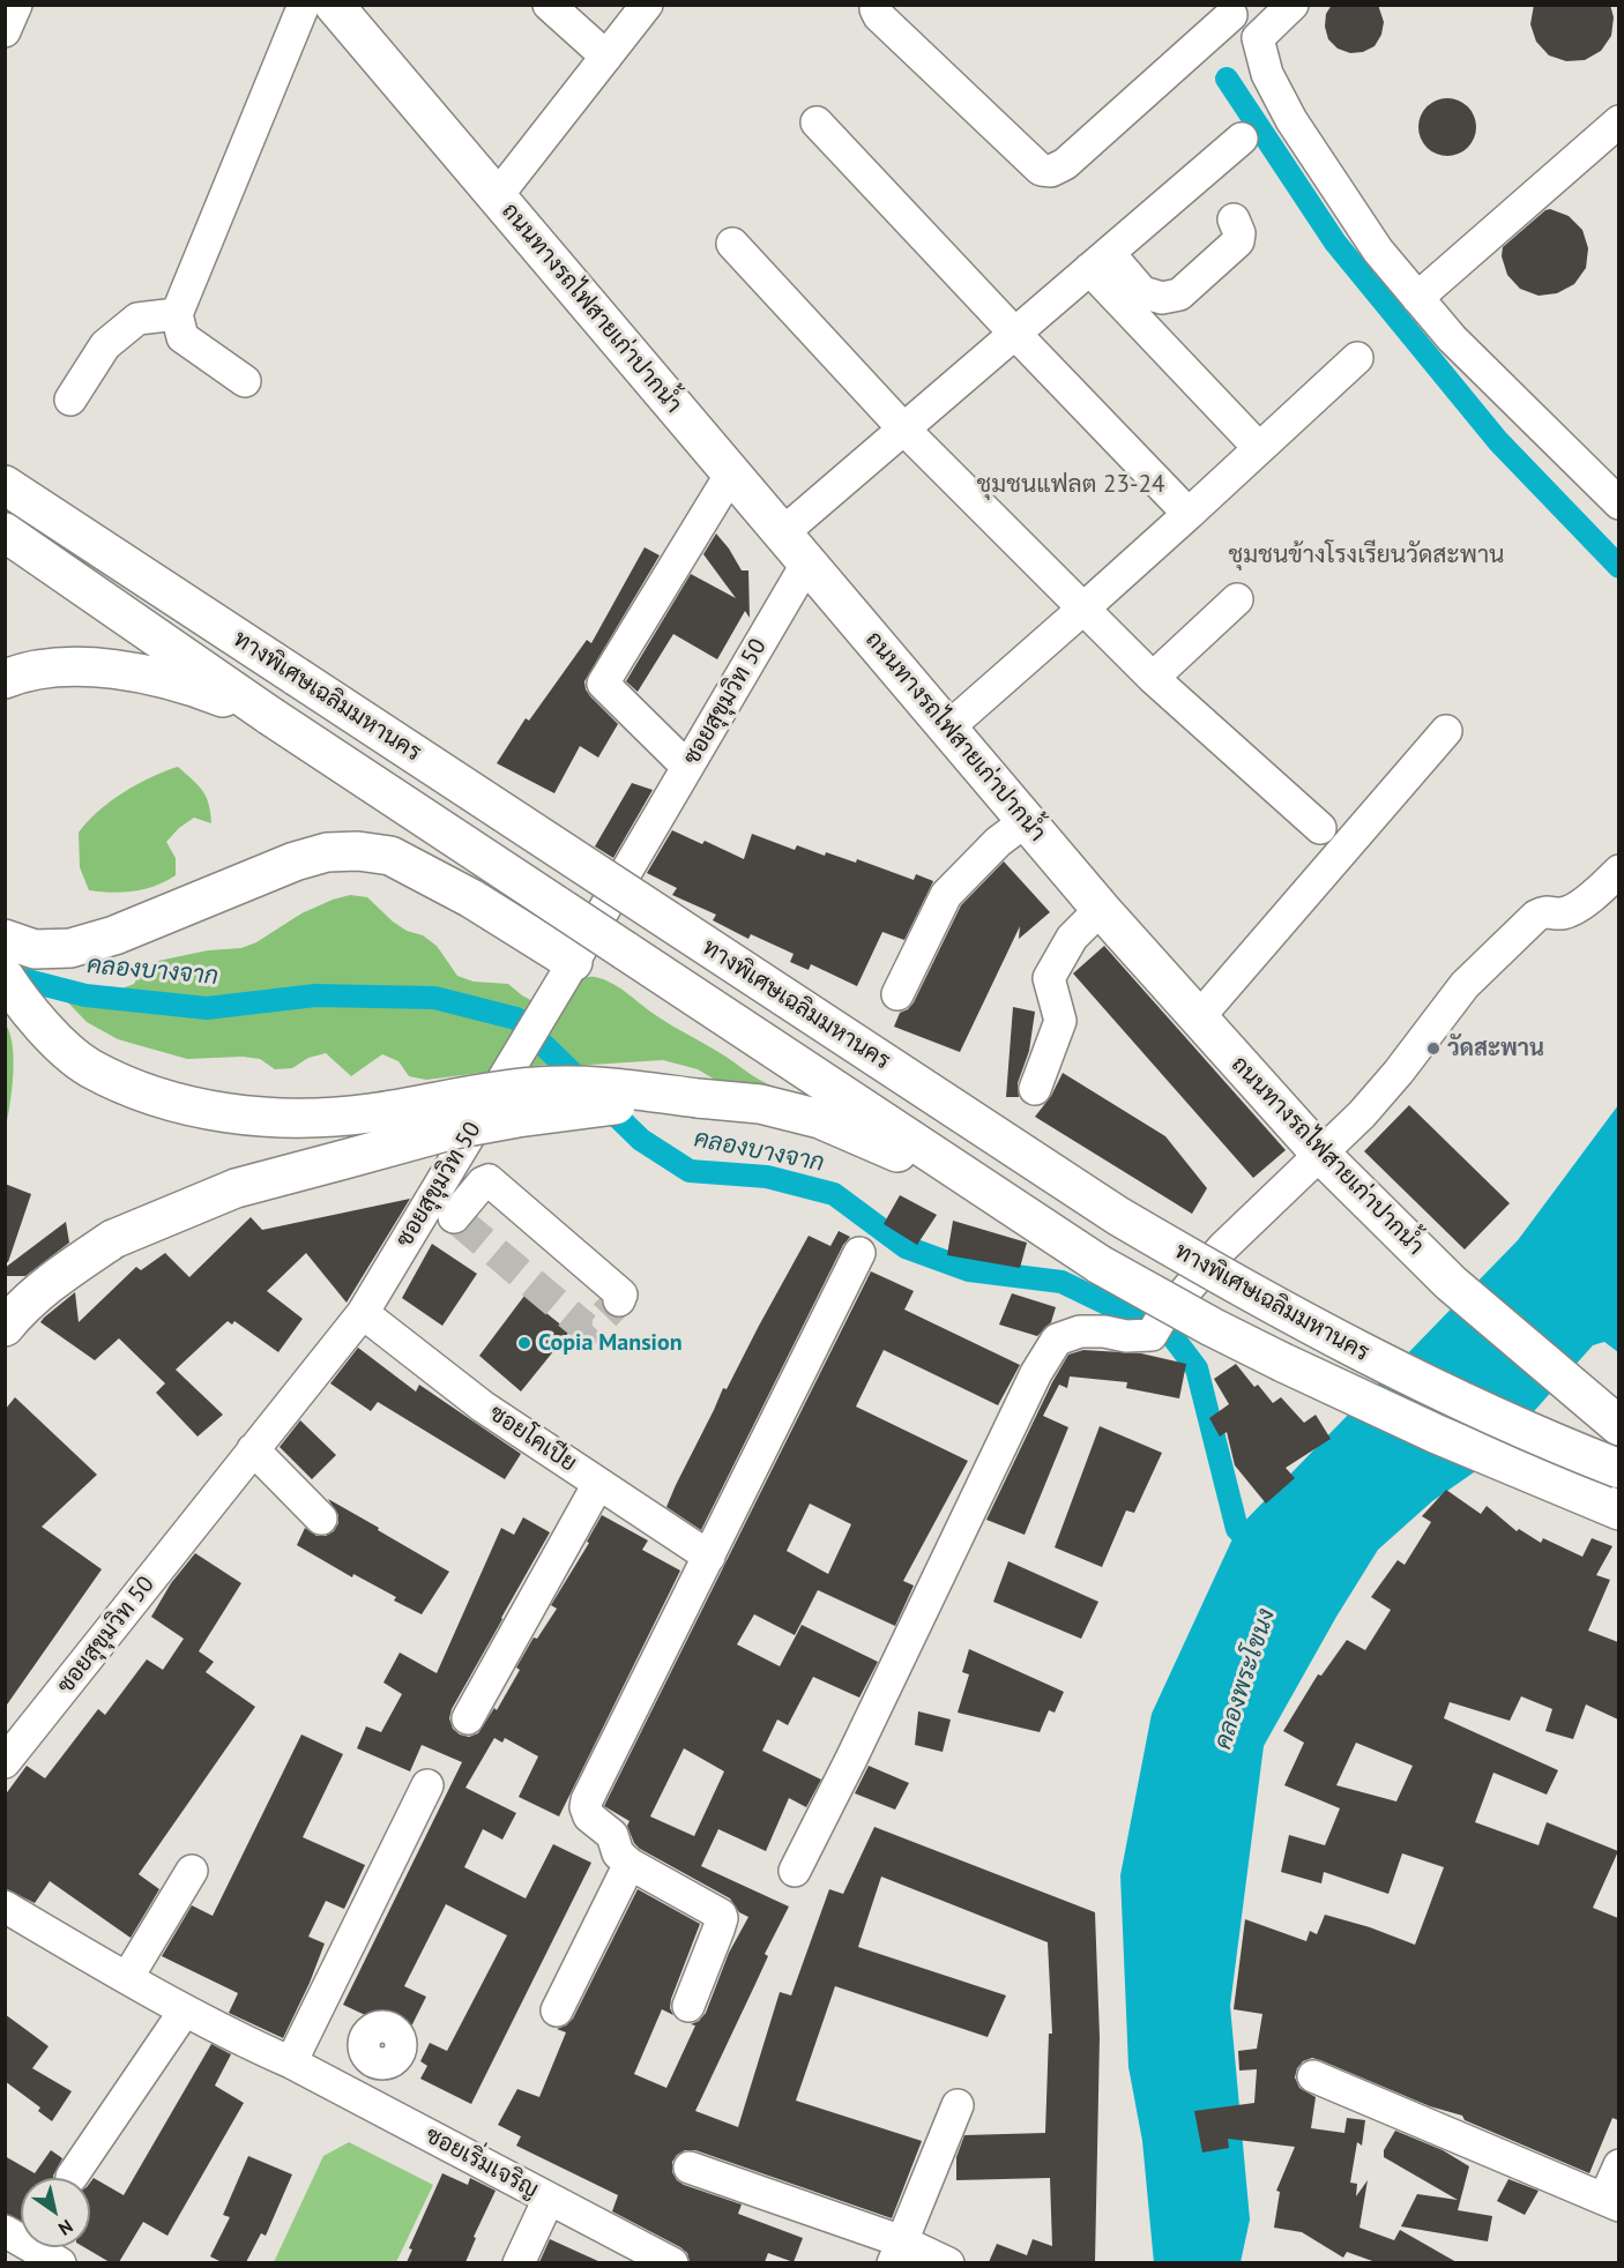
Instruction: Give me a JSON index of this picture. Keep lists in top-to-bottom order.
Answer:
{
  "streets": {
    "main road": ["ถนนทางรถไฟสายเก่าปากน้ำ", "ทางพิเศษเฉลิมมหานคร"],
    "street": ["ซอยสุขุมวิท 50", "ซอยโคเปีย", "ซอยเริ่มเจริญ"]
  },
  "crossings": [
    ["ถนนทางรถไฟสายเก่าปากน้ำ", "ซอยสุขุมวิท 50"],
    ["ซอยสุขุมวิท 50", "ซอยโคเปีย"]
  ],
  "districts": ["ชุมชนแฟลต 23-24", "ชุมชนข้างโรงเรียนวัดสะพาน"],
  "water": ["คลองบางจาก", "คลองพระโขนง"],
  "places": ["วัดสะพาน", "Copia Mansion"],
  "north": "bottom right"
}
